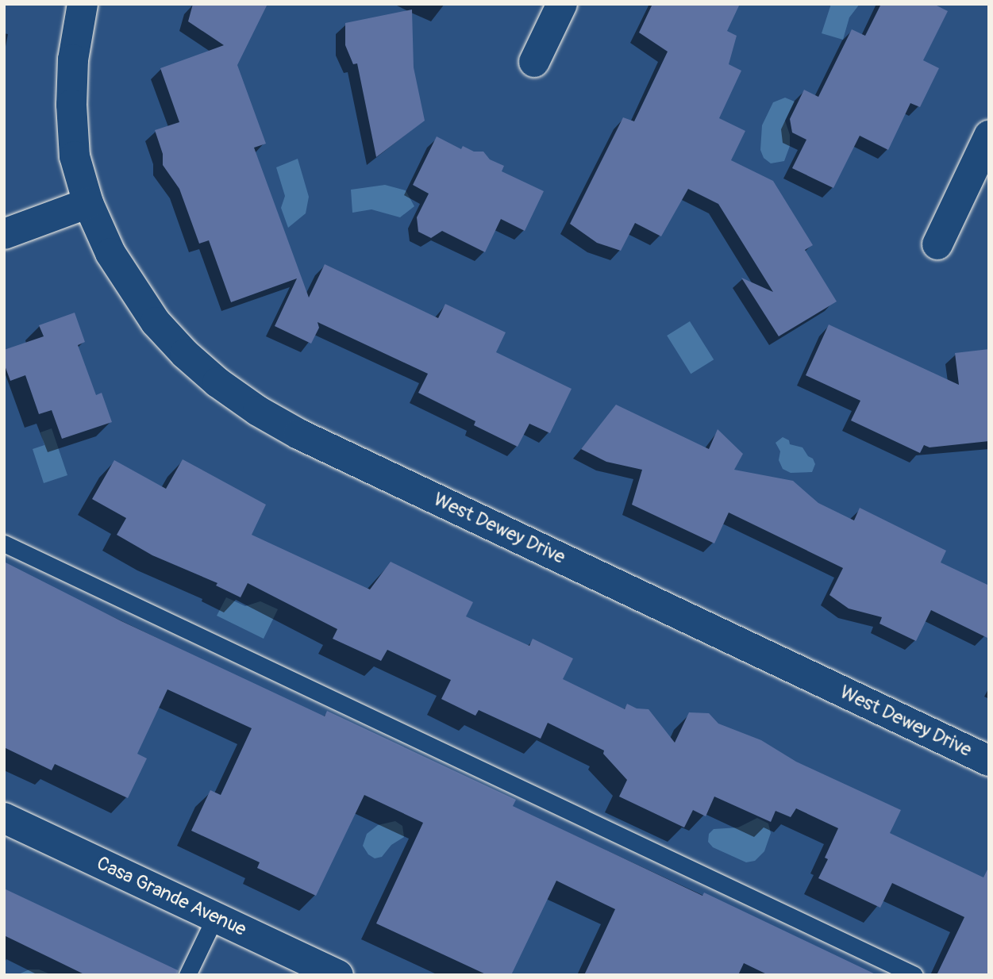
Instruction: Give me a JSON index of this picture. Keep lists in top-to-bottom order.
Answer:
{
  "streets": {
    "street": ["West Dewey Drive", "Casa Grande Avenue"]
  }
}
